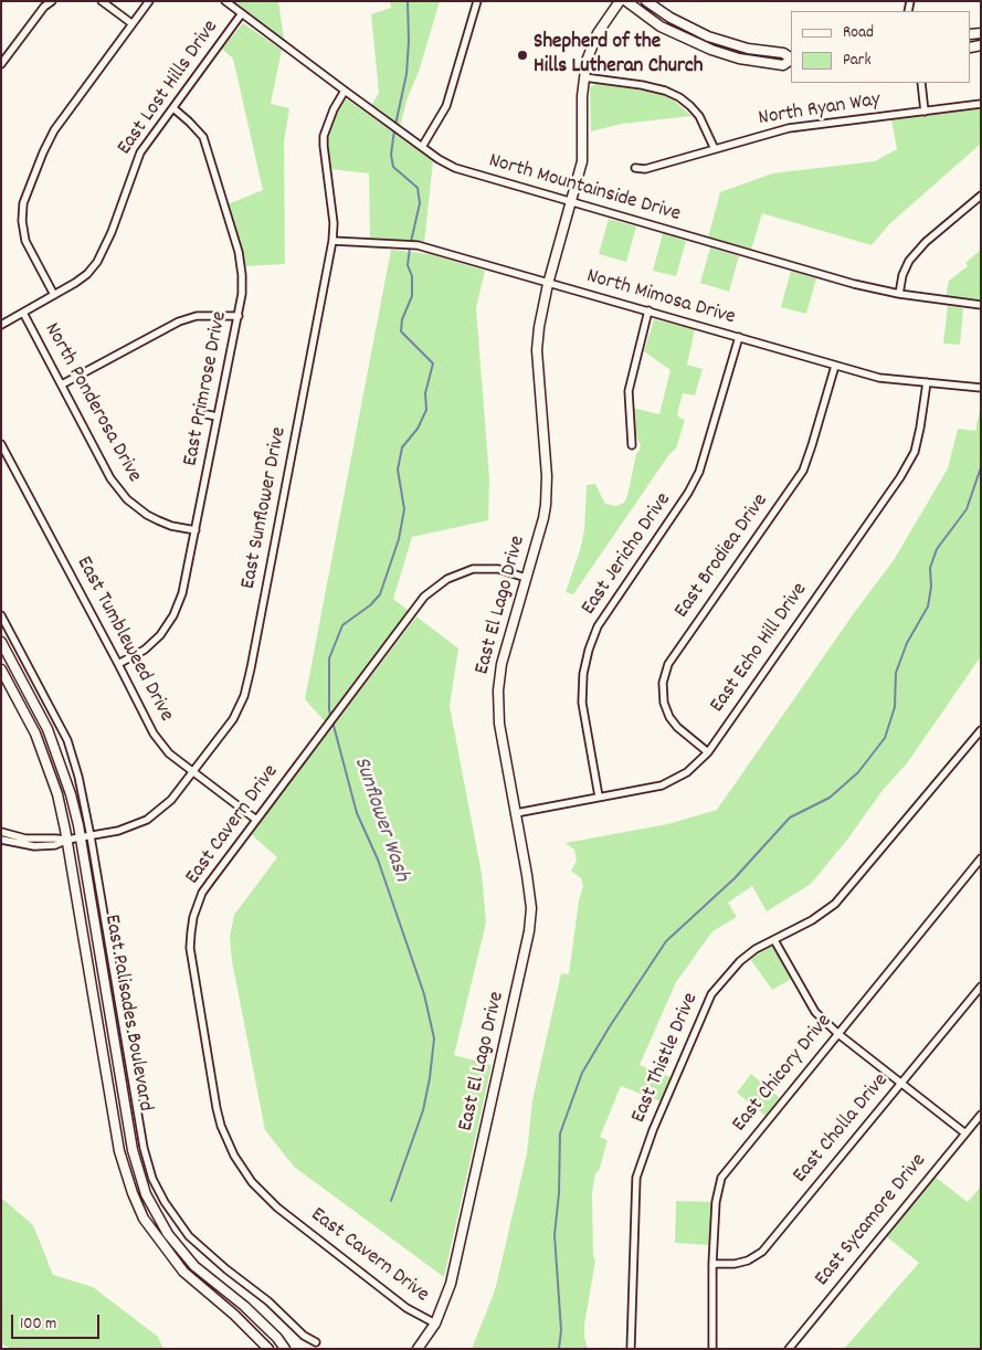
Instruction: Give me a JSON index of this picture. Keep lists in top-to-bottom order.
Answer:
{
  "streets": {
    "street": [
      "East Lost Hills Drive",
      "North Ryan Way",
      "North Mountainside Drive",
      "North Mimosa Drive",
      "East Primrose Drive",
      "North Ponderosa Drive",
      "East Sunflower Drive",
      "East Jericho Drive",
      "East Brodiea Drive",
      "East El Lago Drive",
      "East Tumbleweed Drive",
      "East Echo Hill Drive",
      "East Cavern Drive",
      "East Palisades Boulevard",
      "East Thistle Drive",
      "East Chicory Drive",
      "East Cholla Drive",
      "East Sycamore Drive"
    ]
  },
  "crossings": [
    ["East Lost Hills Drive", "North Mountainside Drive"],
    ["East Lost Hills Drive", "East Primrose Drive"],
    ["East Lost Hills Drive", "North Ponderosa Drive"],
    ["North Mountainside Drive", "East Sunflower Drive"],
    ["North Mountainside Drive", "East El Lago Drive"],
    ["North Mimosa Drive", "East Sunflower Drive"],
    ["North Mimosa Drive", "East Jericho Drive"],
    ["North Mimosa Drive", "East Brodiea Drive"],
    ["North Mimosa Drive", "East El Lago Drive"],
    ["North Mimosa Drive", "East Echo Hill Drive"],
    ["East Primrose Drive", "North Ponderosa Drive"],
    ["East Primrose Drive", "East Tumbleweed Drive"],
    ["East Sunflower Drive", "East Tumbleweed Drive"],
    ["East Sunflower Drive", "East Palisades Boulevard"],
    ["East Jericho Drive", "East Echo Hill Drive"],
    ["East Brodiea Drive", "East Echo Hill Drive"],
    ["East El Lago Drive", "East Echo Hill Drive"],
    ["East El Lago Drive", "East Cavern Drive"],
    ["East Tumbleweed Drive", "East Cavern Drive"],
    ["East Chicory Drive", "East Cholla Drive"]
  ],
  "water": ["Sunflower Wash"],
  "places": ["Shepherd of the Hills Lutheran Church"],
  "legend": ["Road", "Park"],
  "scale_bar": "100 m"
}
